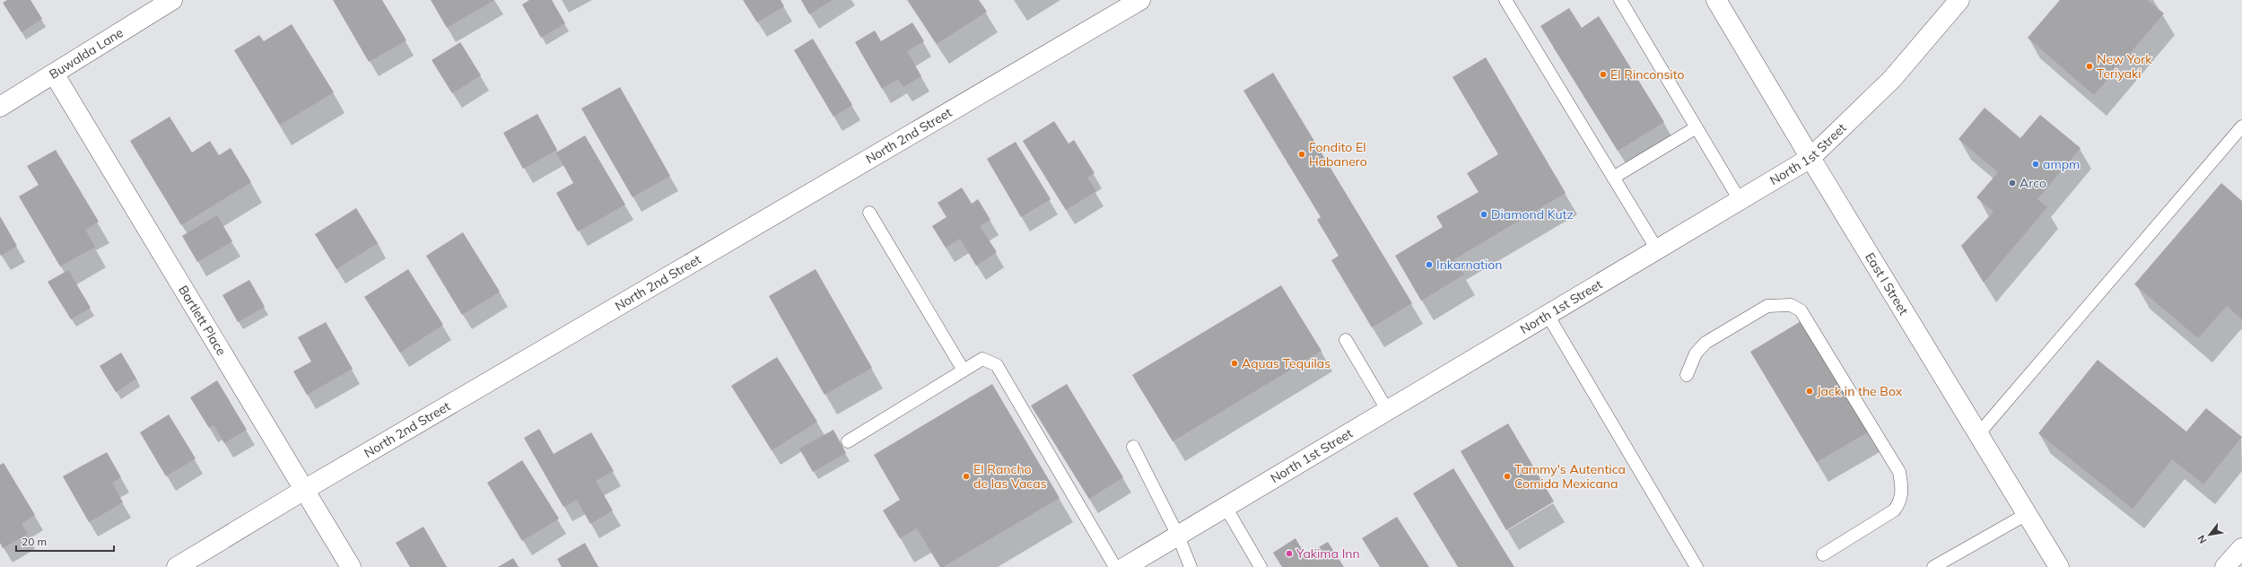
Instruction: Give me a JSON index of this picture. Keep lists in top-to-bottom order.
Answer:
{
  "streets": {
    "street": [
      "Buwalda Lane",
      "North 2nd Street",
      "North 1st Street",
      "East I Street",
      "Bartlett Place"
    ]
  },
  "crossings": [
    ["Buwalda Lane", "Bartlett Place"],
    ["North 2nd Street", "Bartlett Place"],
    ["North 1st Street", "East I Street"]
  ],
  "places": [
    "New York Teriyaki",
    "El Rinconsito",
    "Fondito El Habanero",
    "ampm",
    "Arco",
    "Diamond Kutz",
    "Inkarnation",
    "Aquas Tequilas",
    "Jack in the Box",
    "El Rancho de las Vacas",
    "Tammy's Autentica Comida Mexicana",
    "Yakima Inn"
  ],
  "scale_bar": "20 m",
  "north": "bottom left"
}
